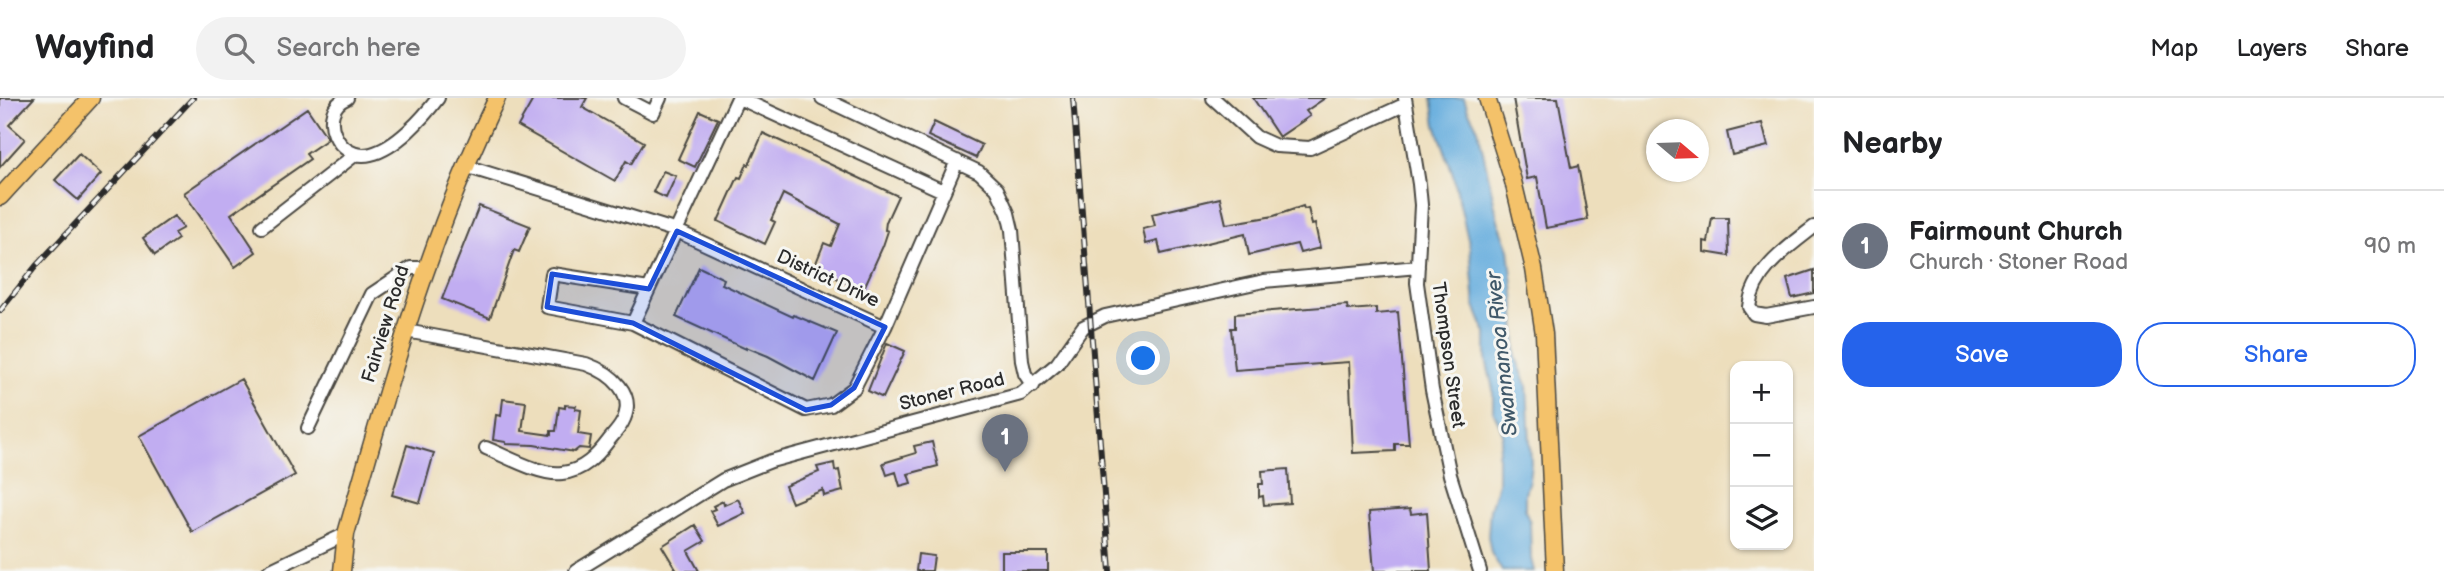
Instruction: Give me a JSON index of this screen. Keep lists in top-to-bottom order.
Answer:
{
  "streets": {
    "main road": ["Fairview Road"],
    "street": ["District Drive", "Thompson Street", "Stoner Road"]
  },
  "crossings": [
    ["District Drive", "Fairview Road"],
    ["Thompson Street", "Stoner Road"]
  ],
  "water": ["Swannanoa River"],
  "north": "right",
  "page": {
    "header": "Wayfind",
    "search": "Search here",
    "nav": ["Map", "Layers", "Share"],
    "heading": "Nearby",
    "list": [
      {
        "mark": "1",
        "name": "Fairmount Church",
        "note": "Church · Stoner Road",
        "value": "90 m"
      }
    ],
    "buttons": ["Save", "Share"],
    "map_buttons": ["+", "−"],
    "pins": "1"
  }
}
